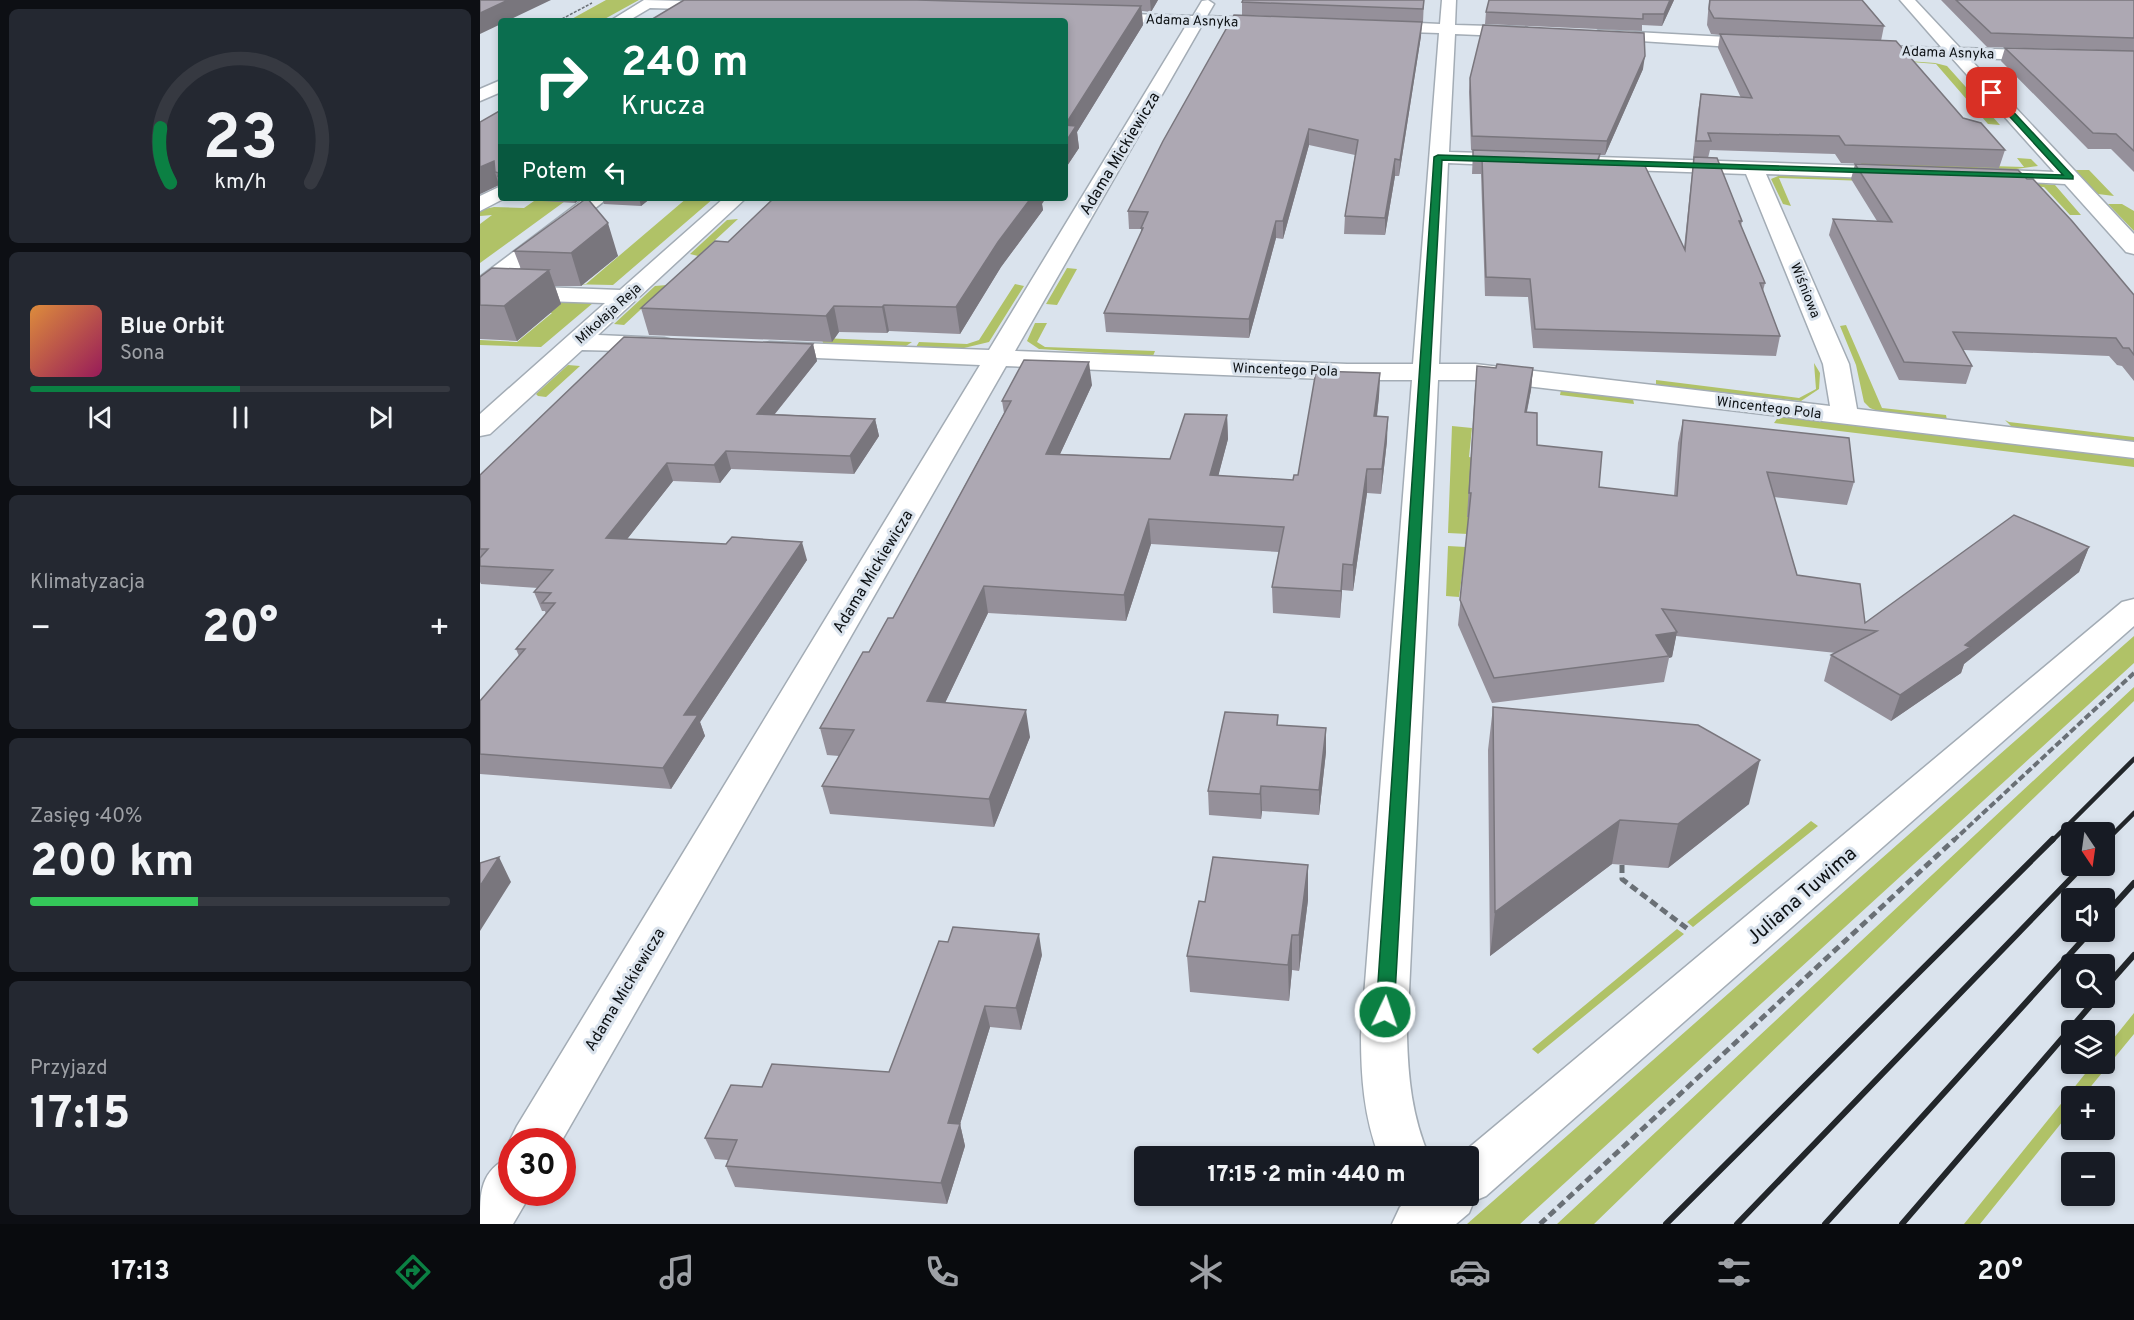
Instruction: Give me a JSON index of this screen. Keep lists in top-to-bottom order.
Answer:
{
  "streets": {
    "street": [
      "Adama Asnyka",
      "Adama Mickiewicza",
      "Wiśniowa",
      "Mikołaja Reja",
      "Wincentego Pola",
      "Juliana Tuwima"
    ]
  },
  "crossings": [
    ["Adama Asnyka", "Adama Mickiewicza"],
    ["Adama Mickiewicza", "Wincentego Pola"],
    ["Wiśniowa", "Wincentego Pola"]
  ],
  "north": "bottom",
  "page": {
    "turn": ["240 m", "Krucza"],
    "then": "Potem",
    "song": ["Blue Orbit", "Sona"],
    "tile": [
      "Klimatyzacja",
      ["Zasięg · 40%", "200 km"],
      ["Przyjazd", "17:15"]
    ],
    "heat": ["−", "20°", "+"],
    "map_buttons": ["+", "−"],
    "limit": "30",
    "trip": "17:15 · 2 min · 440 m",
    "tabs": ["17:13", "20°"],
    "gauge": ["23", "km/h"]
  }
}
